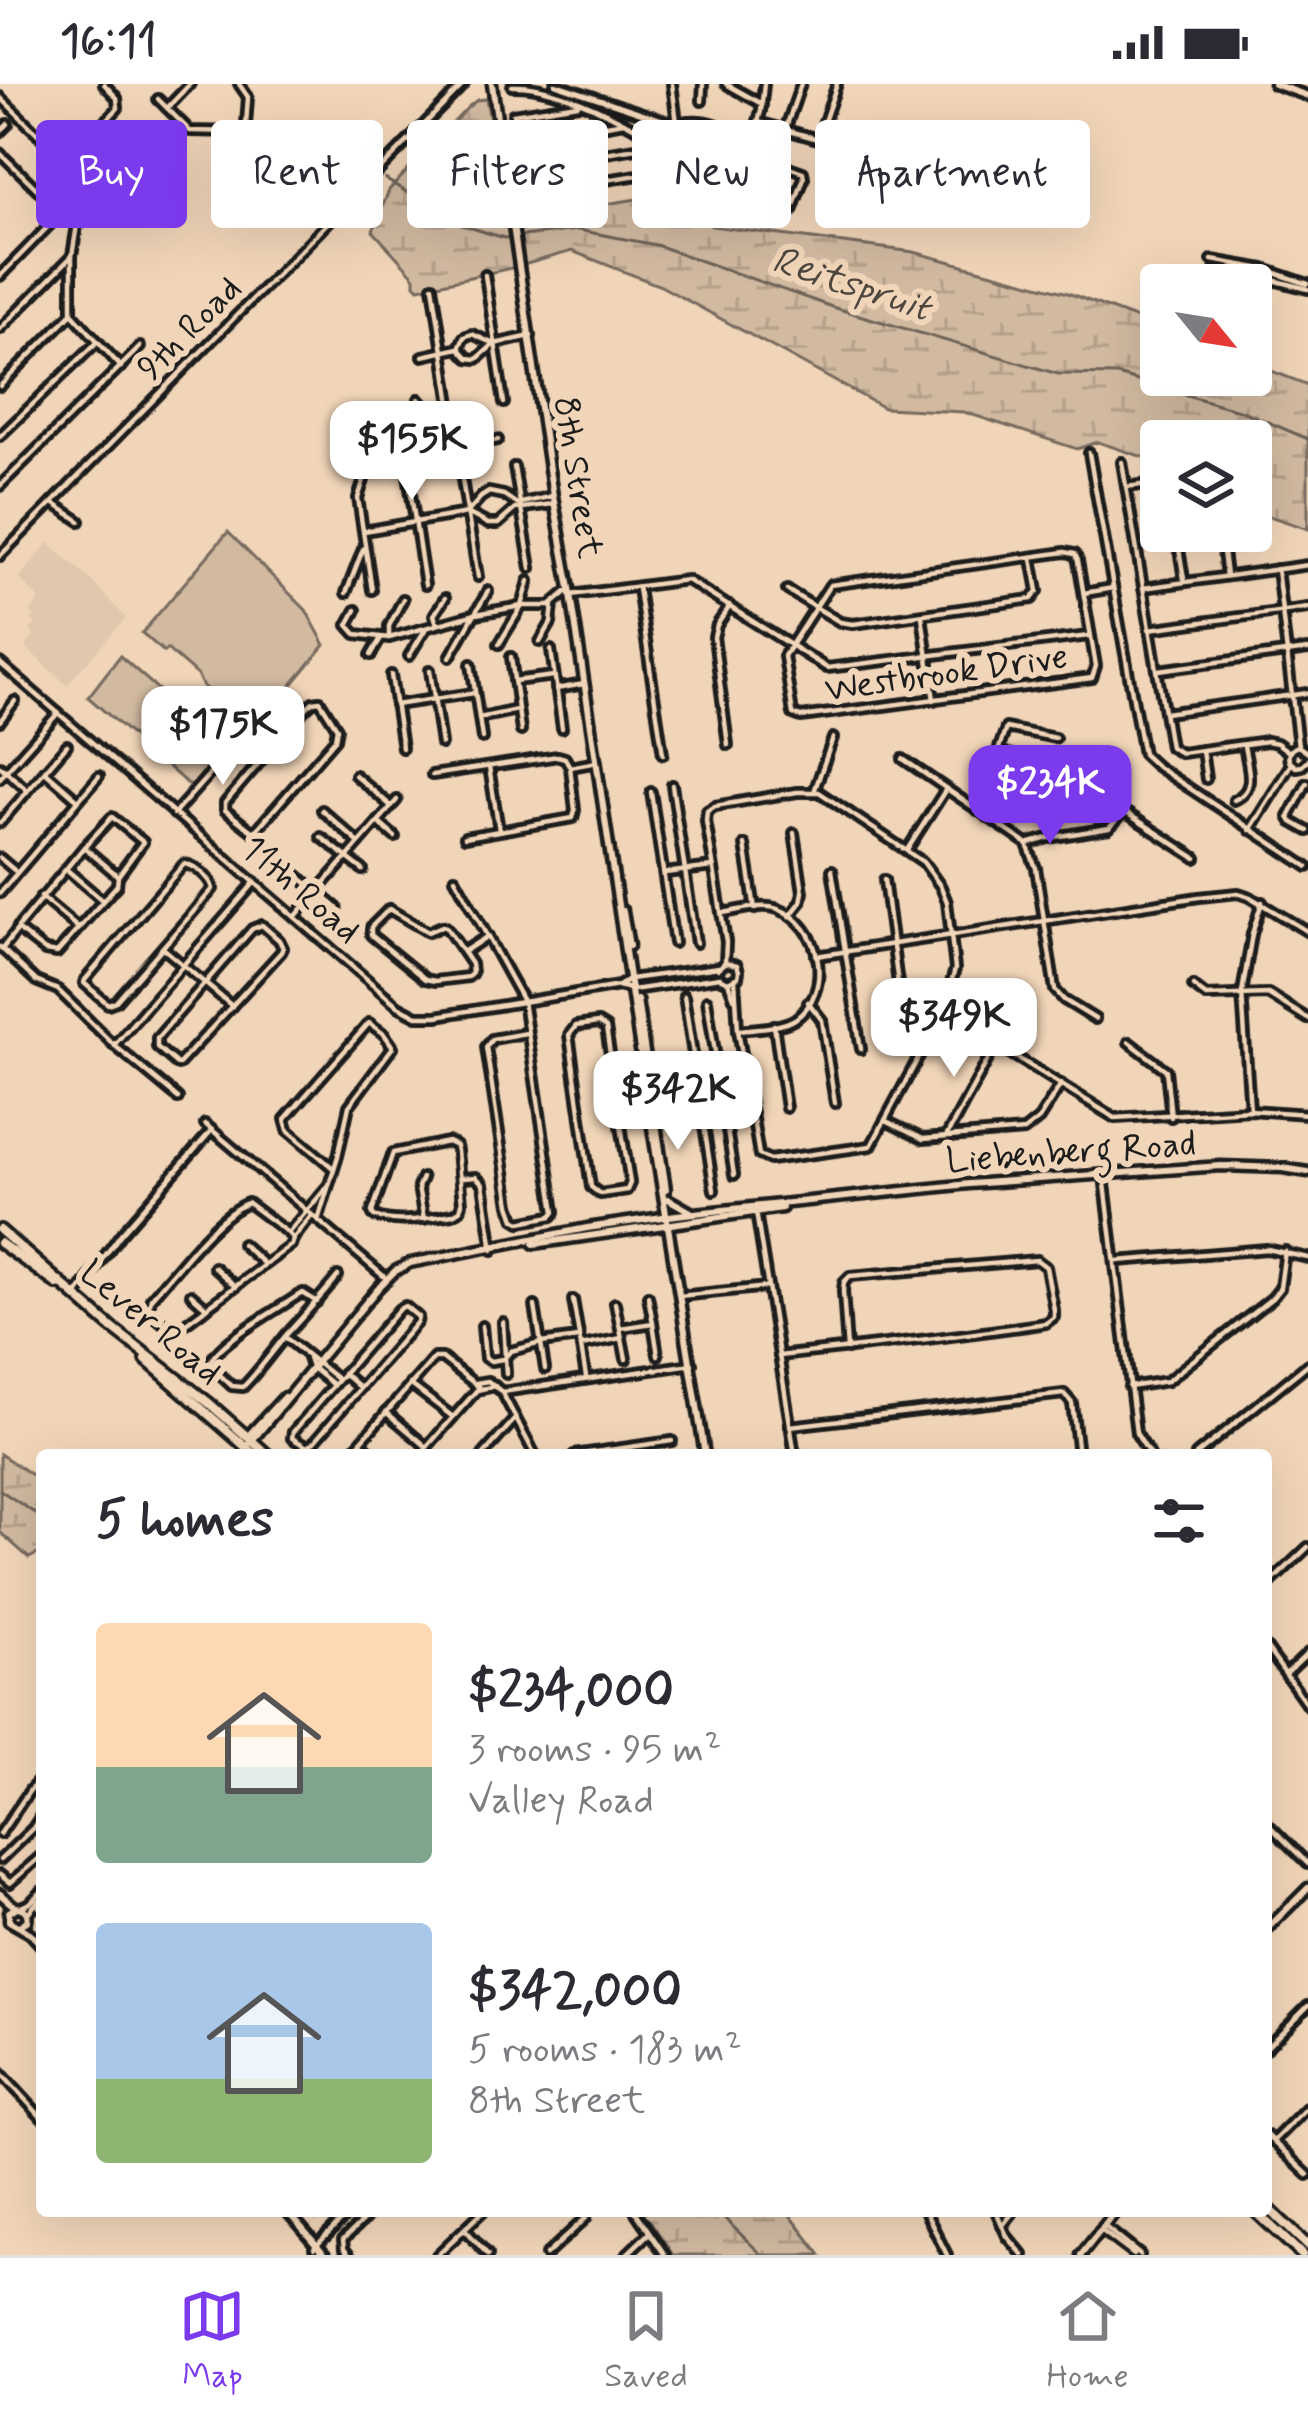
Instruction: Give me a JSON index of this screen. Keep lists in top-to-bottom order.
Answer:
{
  "streets": {
    "main road": ["Lever Road"],
    "street": [
      "9th Road",
      "8th Street",
      "Westbrook Drive",
      "11th Road",
      "Liebenberg Road"
    ]
  },
  "crossings": [
    ["8th Street", "11th Road"],
    ["8th Street", "Liebenberg Road"],
    ["Liebenberg Road", "Lever Road"]
  ],
  "water": ["Reitspruit"],
  "north": "bottom right",
  "page": {
    "status": "16:11",
    "chip": [
      "Buy",
      "Rent",
      "Filters",
      "New",
      "Apartment"
    ],
    "price": [
      "$155K",
      "$175K",
      "$234K",
      "$349K",
      "$342K"
    ],
    "heading": "5 homes",
    "list": [
      {
        "name": "$234,000",
        "note": "3 rooms · 95 m² · Valley Road"
      },
      {
        "name": "$342,000",
        "note": "5 rooms · 183 m² · 8th Street"
      }
    ],
    "tabs": ["Map", "Saved", "Home"]
  }
}
